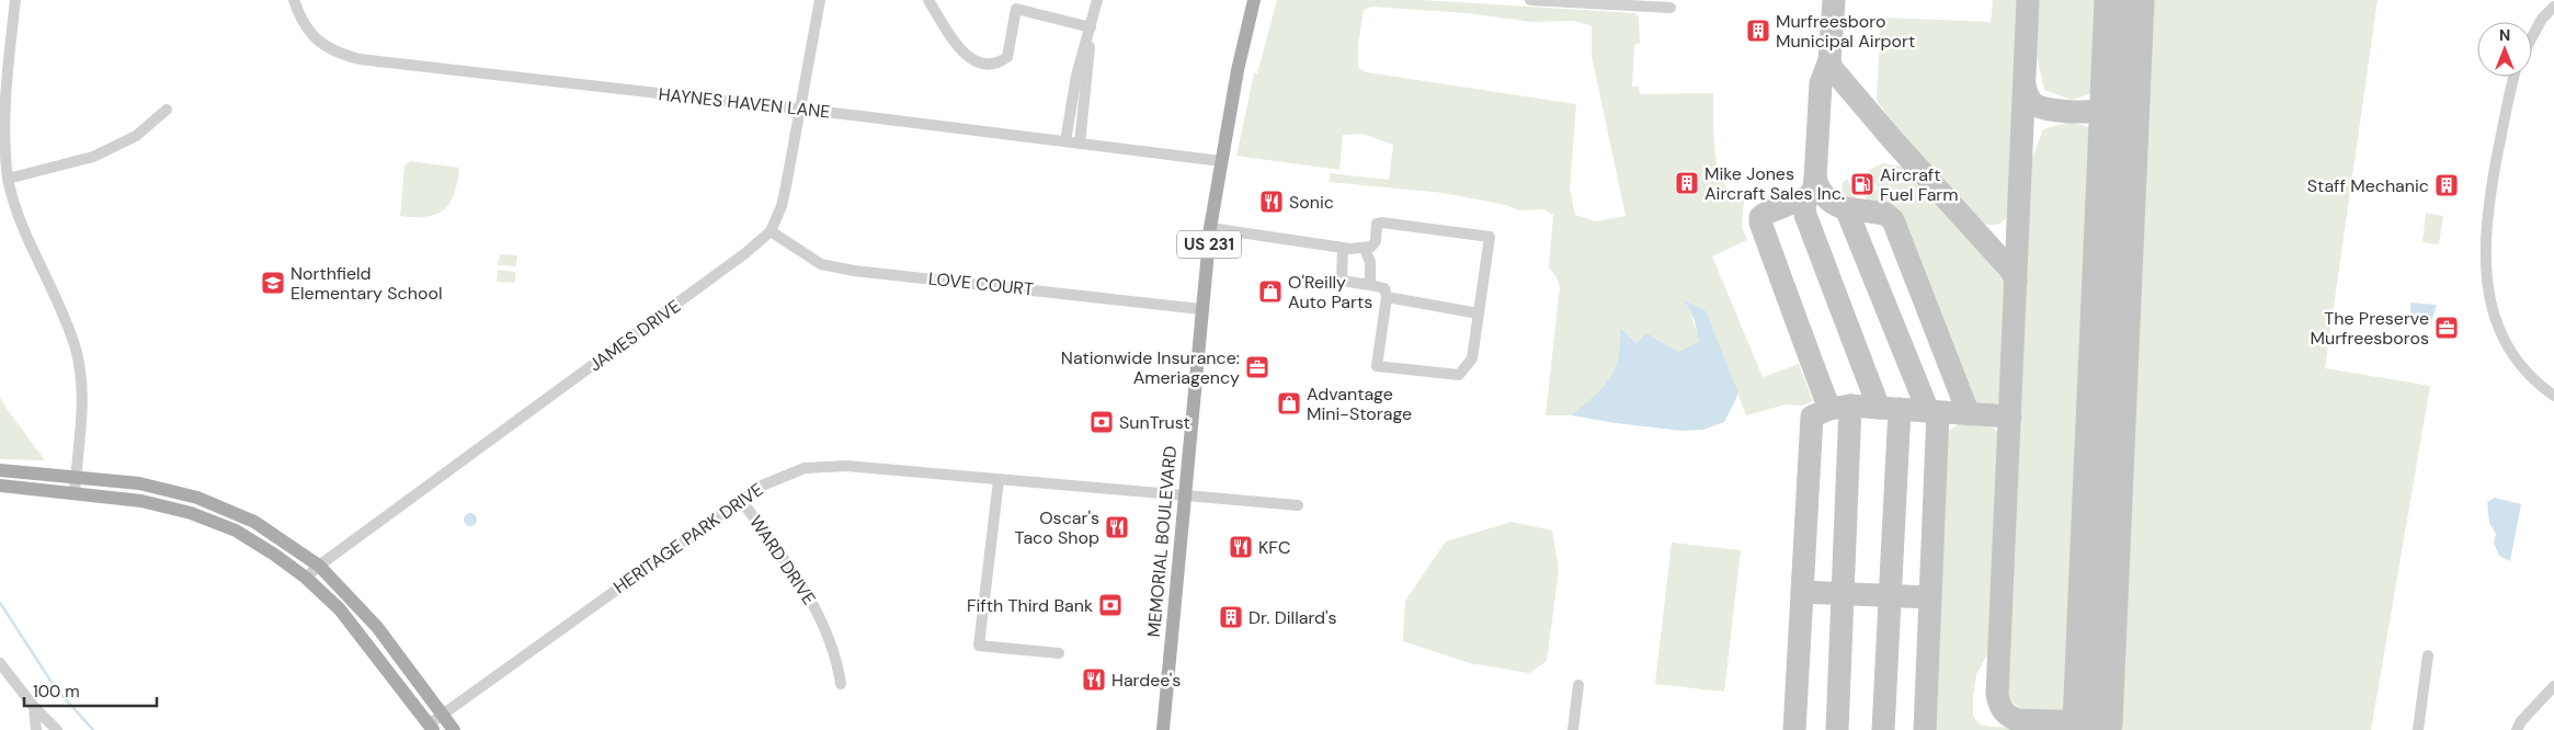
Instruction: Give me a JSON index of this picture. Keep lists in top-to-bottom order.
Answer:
{
  "streets": {
    "main road": ["US 231", "MEMORIAL BOULEVARD"],
    "street": [
      "HAYNES HAVEN LANE",
      "LOVE COURT",
      "JAMES DRIVE",
      "HERITAGE PARK DRIVE",
      "WARD DRIVE"
    ]
  },
  "crossings": [
    ["HAYNES HAVEN LANE", "JAMES DRIVE"],
    ["HAYNES HAVEN LANE", "MEMORIAL BOULEVARD"],
    ["LOVE COURT", "JAMES DRIVE"],
    ["LOVE COURT", "MEMORIAL BOULEVARD"],
    ["HERITAGE PARK DRIVE", "MEMORIAL BOULEVARD"],
    ["HERITAGE PARK DRIVE", "WARD DRIVE"]
  ],
  "places": {
    "building": [
      "Murfreesboro Municipal Airport",
      "Mike Jones Aircraft Sales Inc.",
      "Staff Mechanic",
      "Dr. Dillard's"
    ],
    "fuel station": ["Aircraft Fuel Farm"],
    "restaurant": [
      "Sonic",
      "Oscar's Taco Shop",
      "KFC",
      "Hardee's"
    ],
    "school or university": ["Northfield Elementary School"],
    "shop": ["O'Reilly Auto Parts", "Advantage Mini-Storage"],
    "office": ["The Preserve Murfreesboros", "Nationwide Insurance: Ameriagency"],
    "bank": ["SunTrust", "Fifth Third Bank"]
  },
  "scale_bar": "100 m",
  "north": "top"
}
